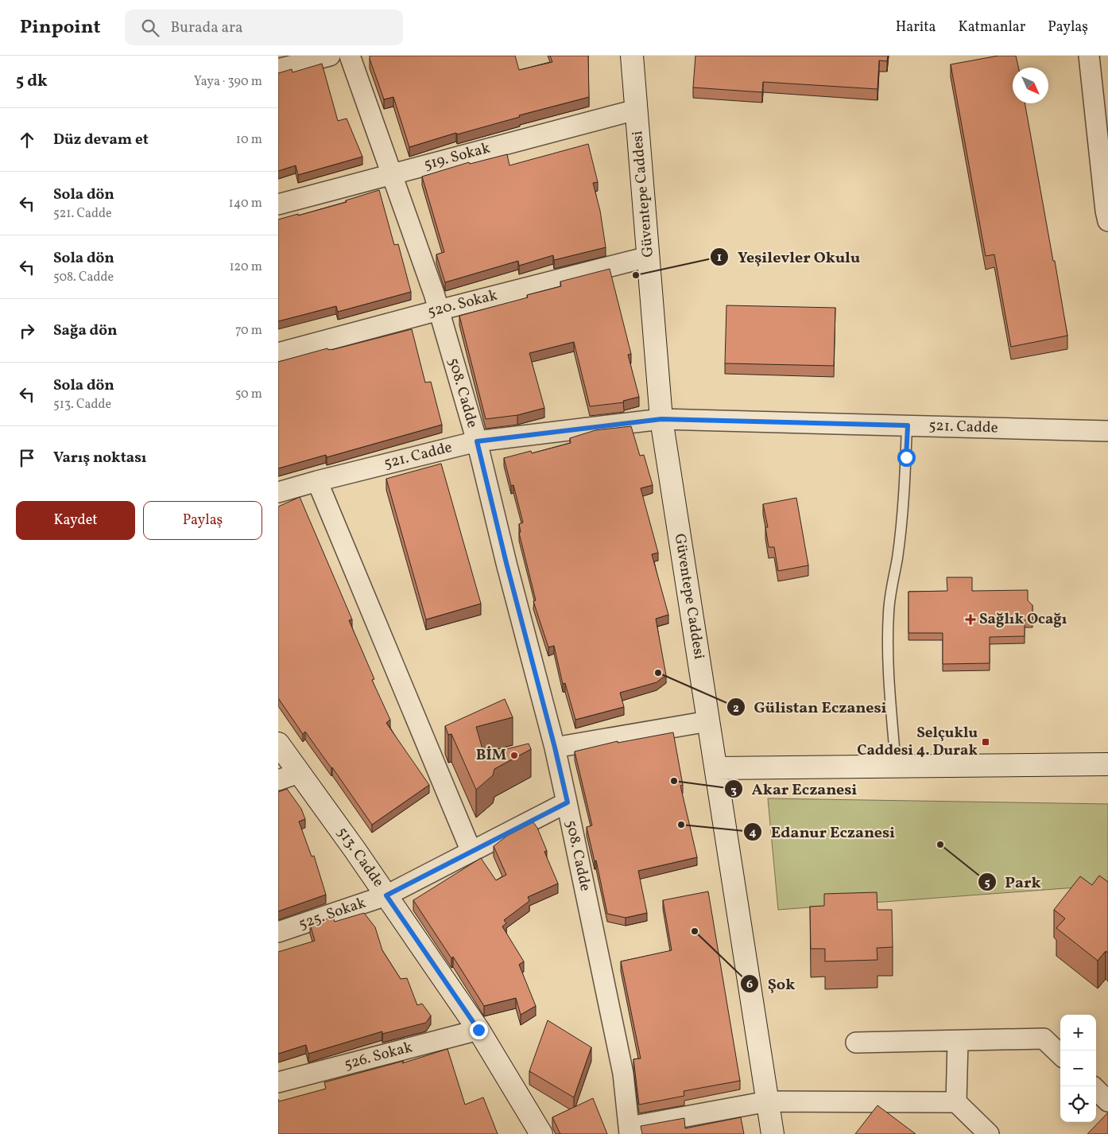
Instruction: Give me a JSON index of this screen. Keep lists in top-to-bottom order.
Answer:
{
  "streets": {
    "street": [
      "519. Sokak",
      "Güventepe Caddesi",
      "520. Sokak",
      "508. Cadde",
      "521. Cadde",
      "513. Cadde",
      "525. Sokak",
      "526. Sokak"
    ]
  },
  "crossings": [
    ["519. Sokak", "Güventepe Caddesi"],
    ["519. Sokak", "508. Cadde"],
    ["Güventepe Caddesi", "520. Sokak"],
    ["Güventepe Caddesi", "521. Cadde"],
    ["520. Sokak", "508. Cadde"],
    ["508. Cadde", "521. Cadde"],
    ["508. Cadde", "525. Sokak"],
    ["513. Cadde", "525. Sokak"],
    ["513. Cadde", "526. Sokak"]
  ],
  "places": {
    "other": [
      "Yeşilevler Okulu",
      "Gülistan Eczanesi",
      "BİM",
      "Akar Eczanesi",
      "Edanur Eczanesi",
      "Park",
      "Şok"
    ],
    "health": ["Sağlık Ocağı"],
    "transit": ["Selçuklu Caddesi 4. Durak"]
  },
  "north": "bottom right",
  "page": {
    "header": "Pinpoint",
    "search": "Burada ara",
    "nav": ["Harita", "Katmanlar", "Paylaş"],
    "heading": ["5 dk", "Yaya · 390 m"],
    "list": [
      ["Düz devam et", "10 m"],
      ["Sola dön", "521. Cadde", "140 m"],
      ["Sola dön", "508. Cadde", "120 m"],
      ["Sağa dön", "70 m"],
      ["Sola dön", "513. Cadde", "50 m"],
      "Varış noktası"
    ],
    "buttons": ["Kaydet", "Paylaş"],
    "map_buttons": ["+", "−"]
  }
}
